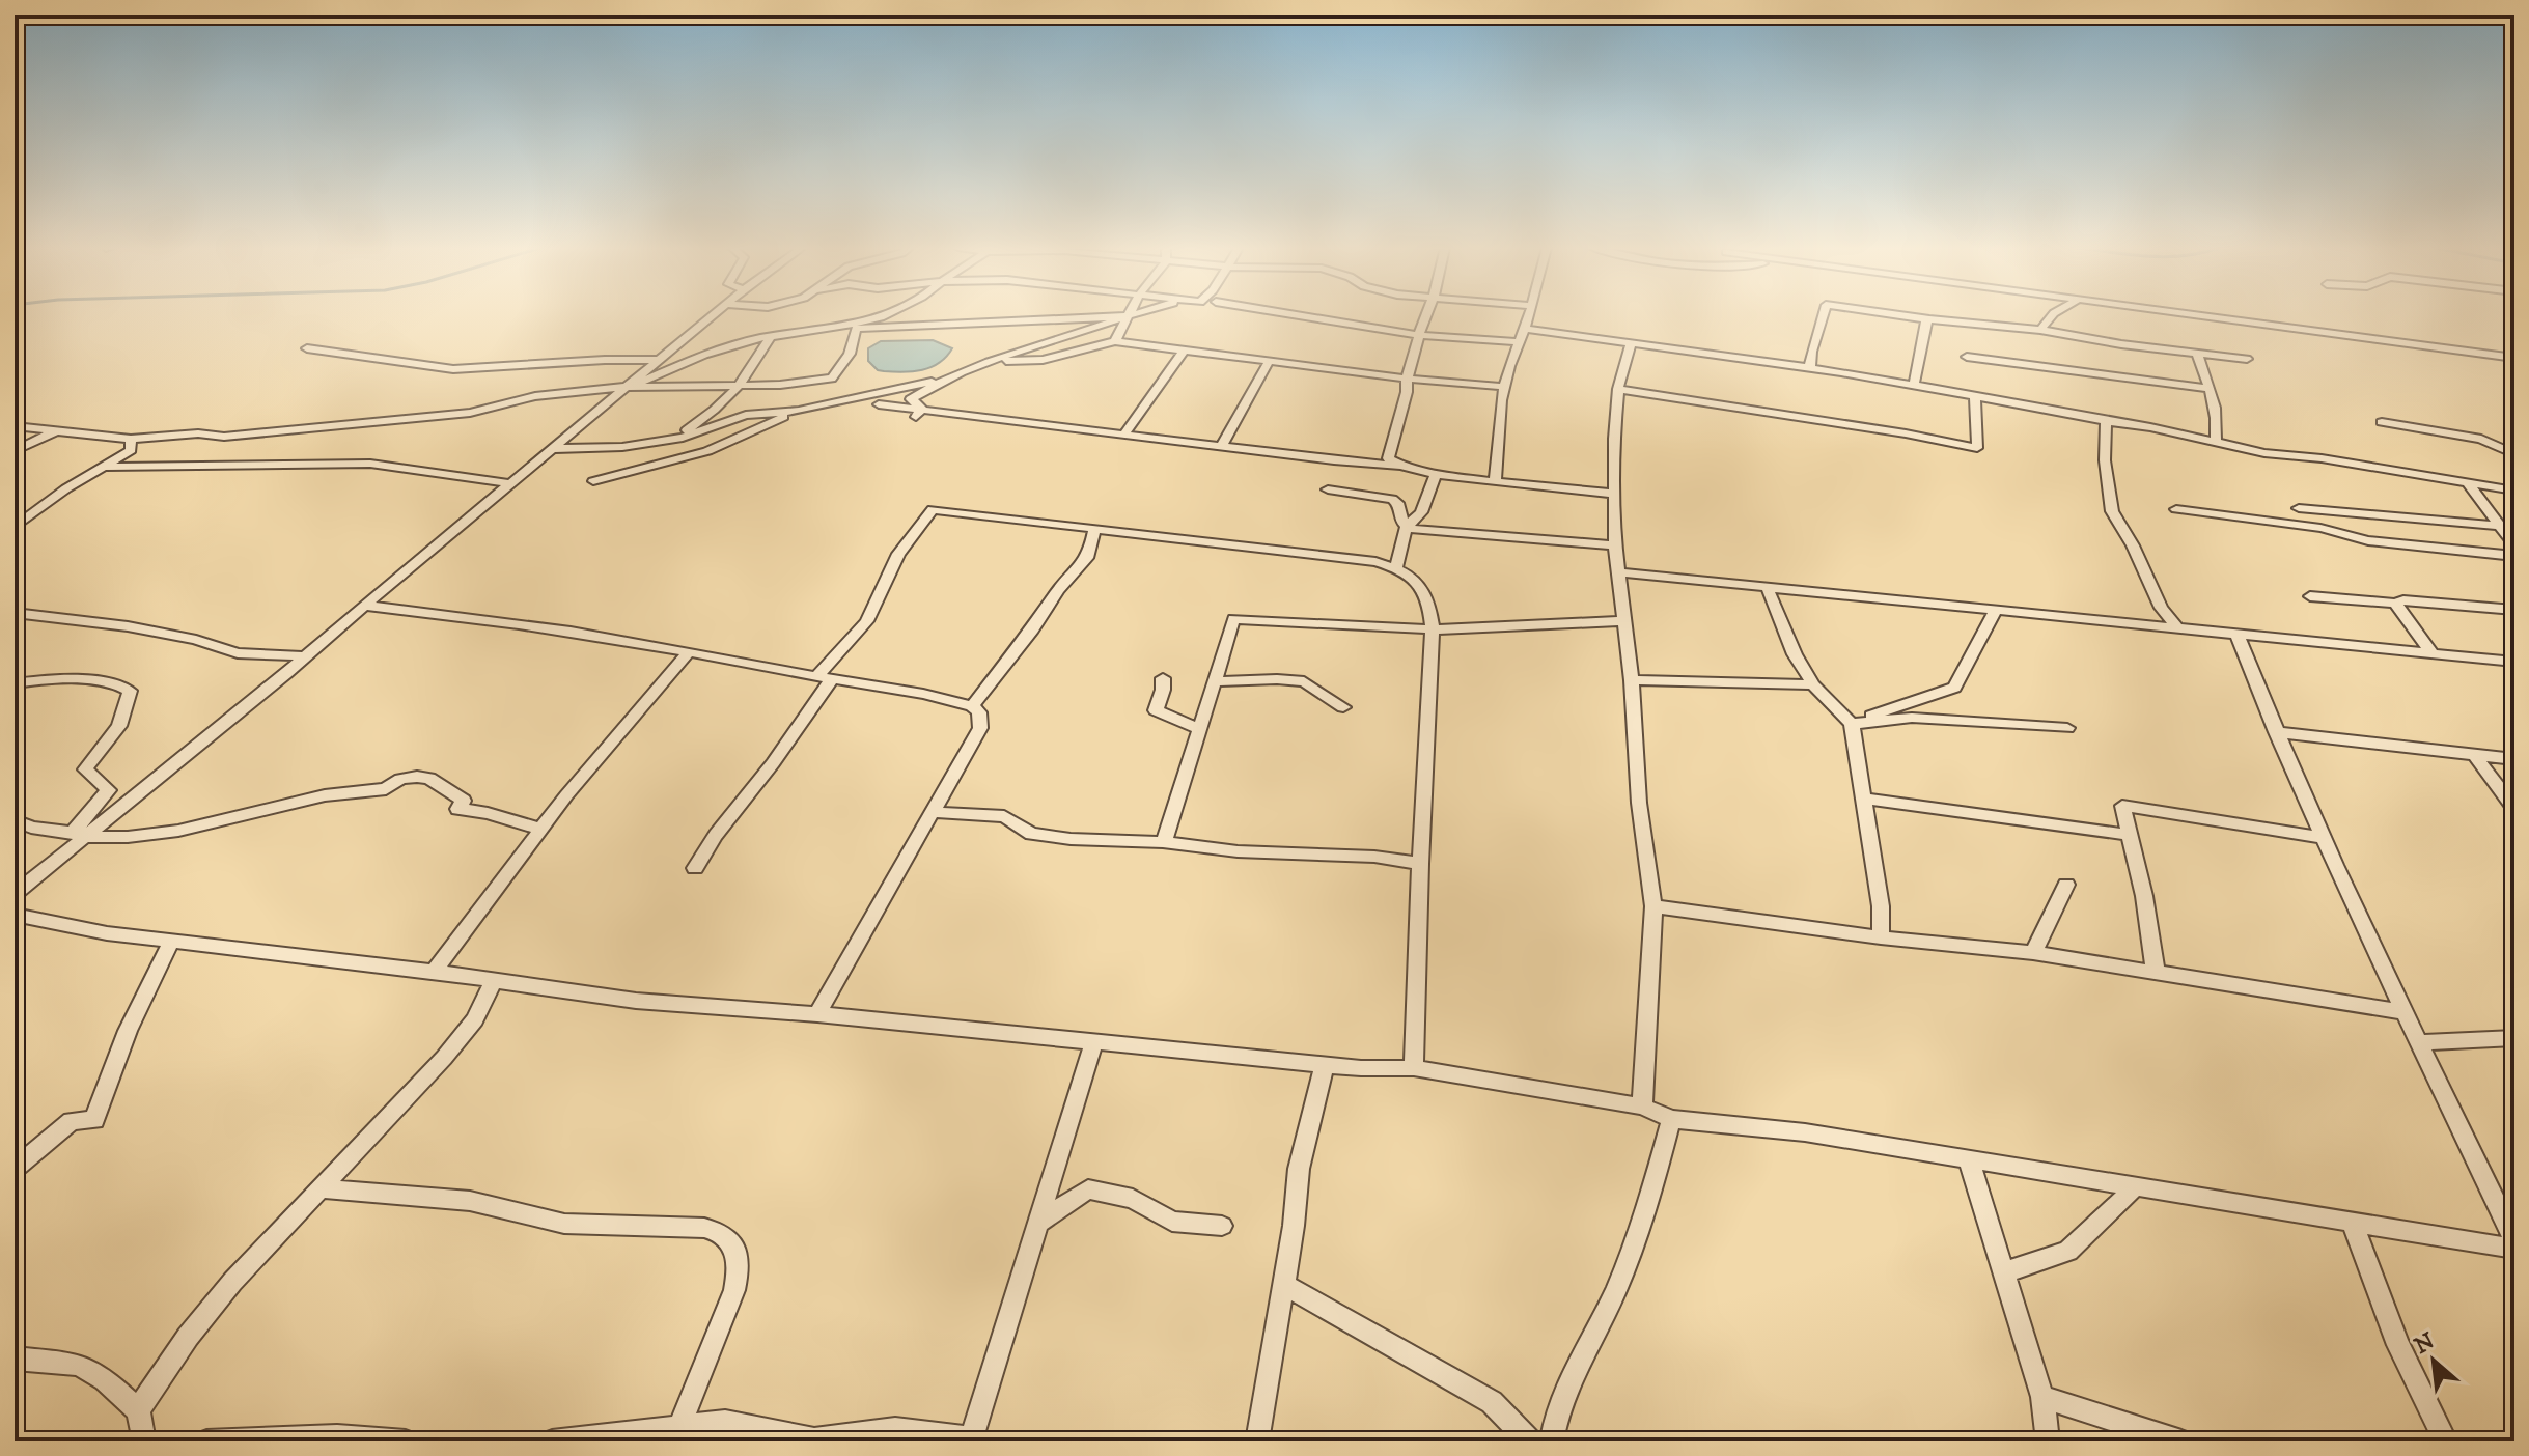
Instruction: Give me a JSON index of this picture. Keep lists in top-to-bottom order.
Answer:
{
  "north": "top left"
}
